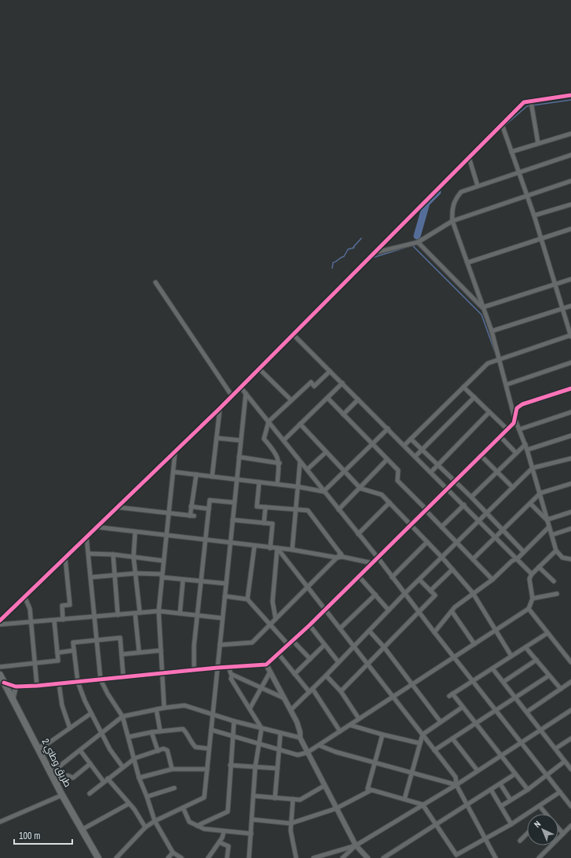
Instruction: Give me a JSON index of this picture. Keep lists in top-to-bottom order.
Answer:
{
  "streets": {
    "highway": ["طريق وطني 2"]
  },
  "scale_bar": "100 m",
  "north": "top left"
}
